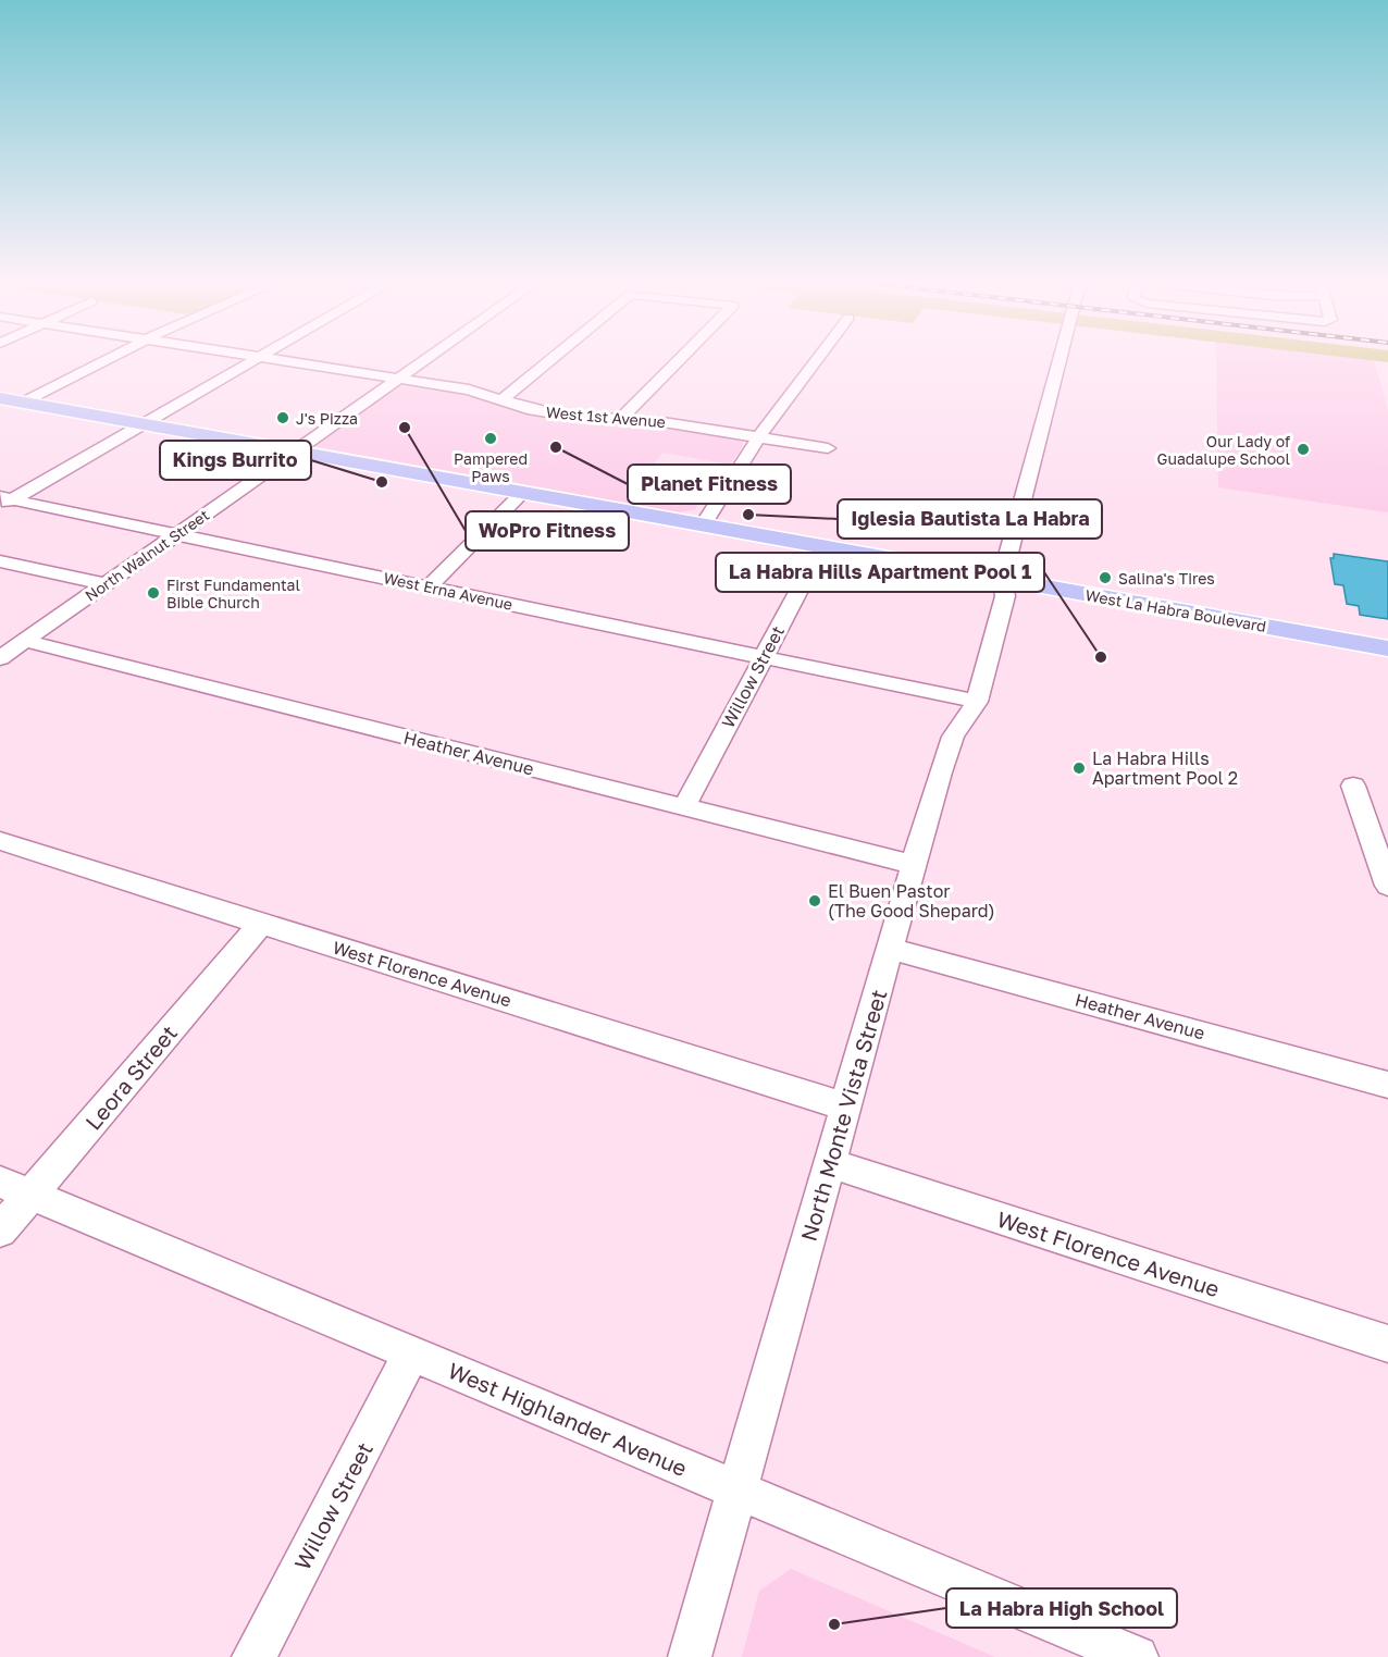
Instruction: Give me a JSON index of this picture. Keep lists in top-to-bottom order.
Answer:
{
  "streets": {
    "main road": ["West La Habra Boulevard"],
    "street": [
      "West 1st Avenue",
      "North Walnut Street",
      "West Erna Avenue",
      "Willow Street",
      "Heather Avenue",
      "West Florence Avenue",
      "Leora Street",
      "North Monte Vista Street",
      "West Highlander Avenue"
    ]
  },
  "crossings": [
    ["West 1st Avenue", "North Walnut Street"],
    ["North Walnut Street", "West Erna Avenue"],
    ["North Walnut Street", "West La Habra Boulevard"],
    ["North Walnut Street", "Heather Avenue"],
    ["West Erna Avenue", "Willow Street"],
    ["West Erna Avenue", "North Monte Vista Street"],
    ["West La Habra Boulevard", "Willow Street"],
    ["West La Habra Boulevard", "North Monte Vista Street"],
    ["Willow Street", "Heather Avenue"],
    ["Willow Street", "West Highlander Avenue"],
    ["Heather Avenue", "North Monte Vista Street"],
    ["West Florence Avenue", "Leora Street"],
    ["West Florence Avenue", "North Monte Vista Street"],
    ["Leora Street", "West Highlander Avenue"],
    ["North Monte Vista Street", "West Highlander Avenue"]
  ],
  "places": [
    "J's Pizza",
    "WoPro Fitness",
    "Pampered Paws",
    "Planet Fitness",
    "Our Lady of Guadalupe School",
    "Kings Burrito",
    "Iglesia Bautista La Habra",
    "Salina's Tires",
    "First Fundamental Bible Church",
    "La Habra Hills Apartment Pool 1",
    "La Habra Hills Apartment Pool 2",
    "El Buen Pastor (The Good Shepard)",
    "La Habra High School"
  ]
}
